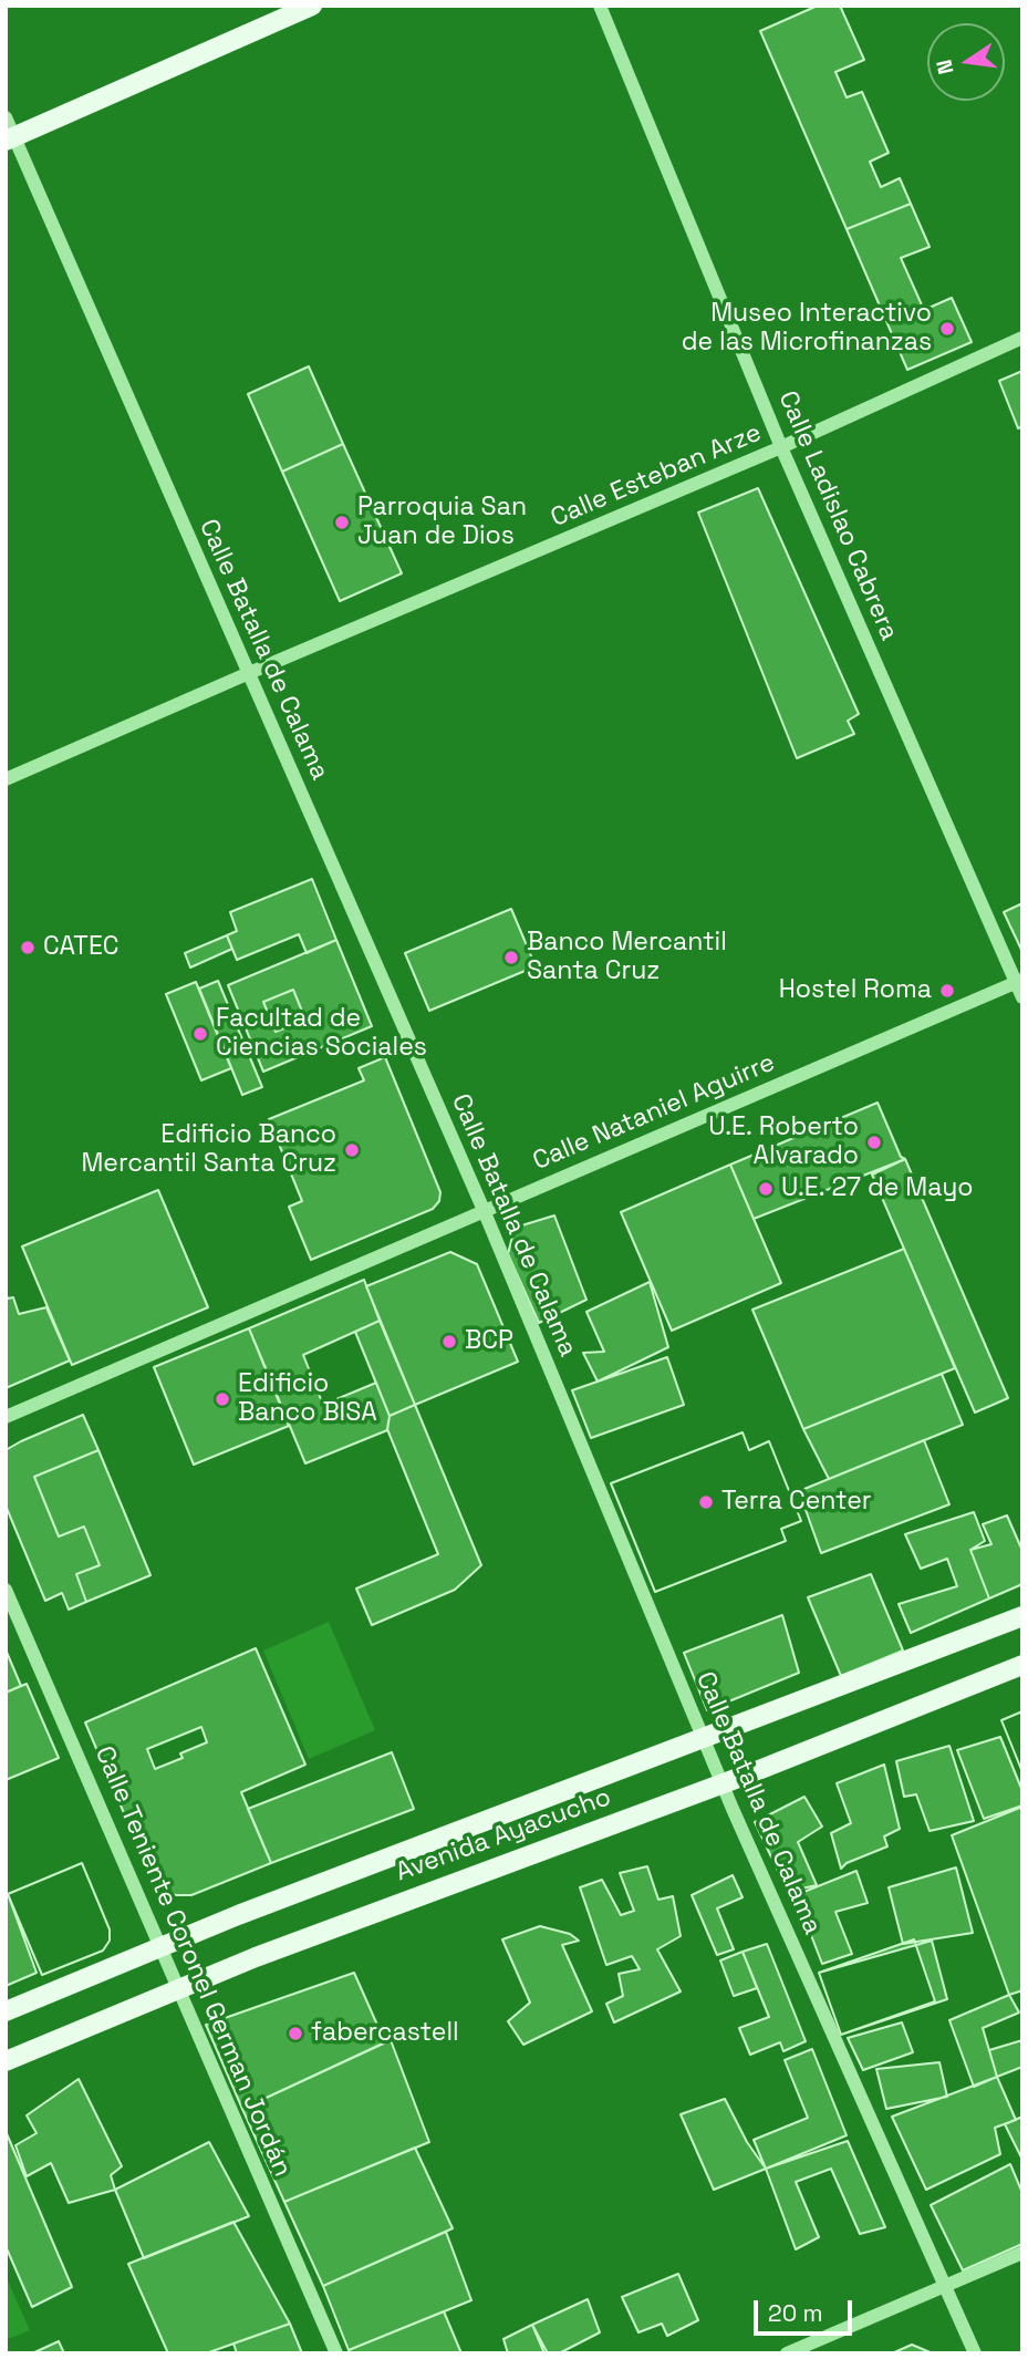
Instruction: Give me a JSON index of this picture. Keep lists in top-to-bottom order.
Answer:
{
  "streets": {
    "main road": ["Avenida Ayacucho"],
    "street": [
      "Calle Esteban Arze",
      "Calle Ladislao Cabrera",
      "Calle Batalla de Calama",
      "Calle Nataniel Aguirre",
      "Calle Teniente Coronel German Jordán"
    ]
  },
  "crossings": [
    ["Calle Esteban Arze", "Calle Ladislao Cabrera"],
    ["Calle Esteban Arze", "Calle Batalla de Calama"],
    ["Calle Ladislao Cabrera", "Calle Nataniel Aguirre"],
    ["Calle Batalla de Calama", "Calle Nataniel Aguirre"],
    ["Calle Batalla de Calama", "Avenida Ayacucho"],
    ["Avenida Ayacucho", "Calle Teniente Coronel German Jordán"]
  ],
  "places": [
    "Museo Interactivo de las Microfinanzas",
    "Parroquia San Juan de Dios",
    "CATEC",
    "Banco Mercantil Santa Cruz",
    "Hostel Roma",
    "Facultad de Ciencias Sociales",
    "U.E. Roberto Alvarado",
    "Edificio Banco Mercantil Santa Cruz",
    "U.E. 27 de Mayo",
    "BCP",
    "Edificio Banco BISA",
    "Terra Center",
    "fabercastell"
  ],
  "scale_bar": "20 m",
  "north": "left"
}
